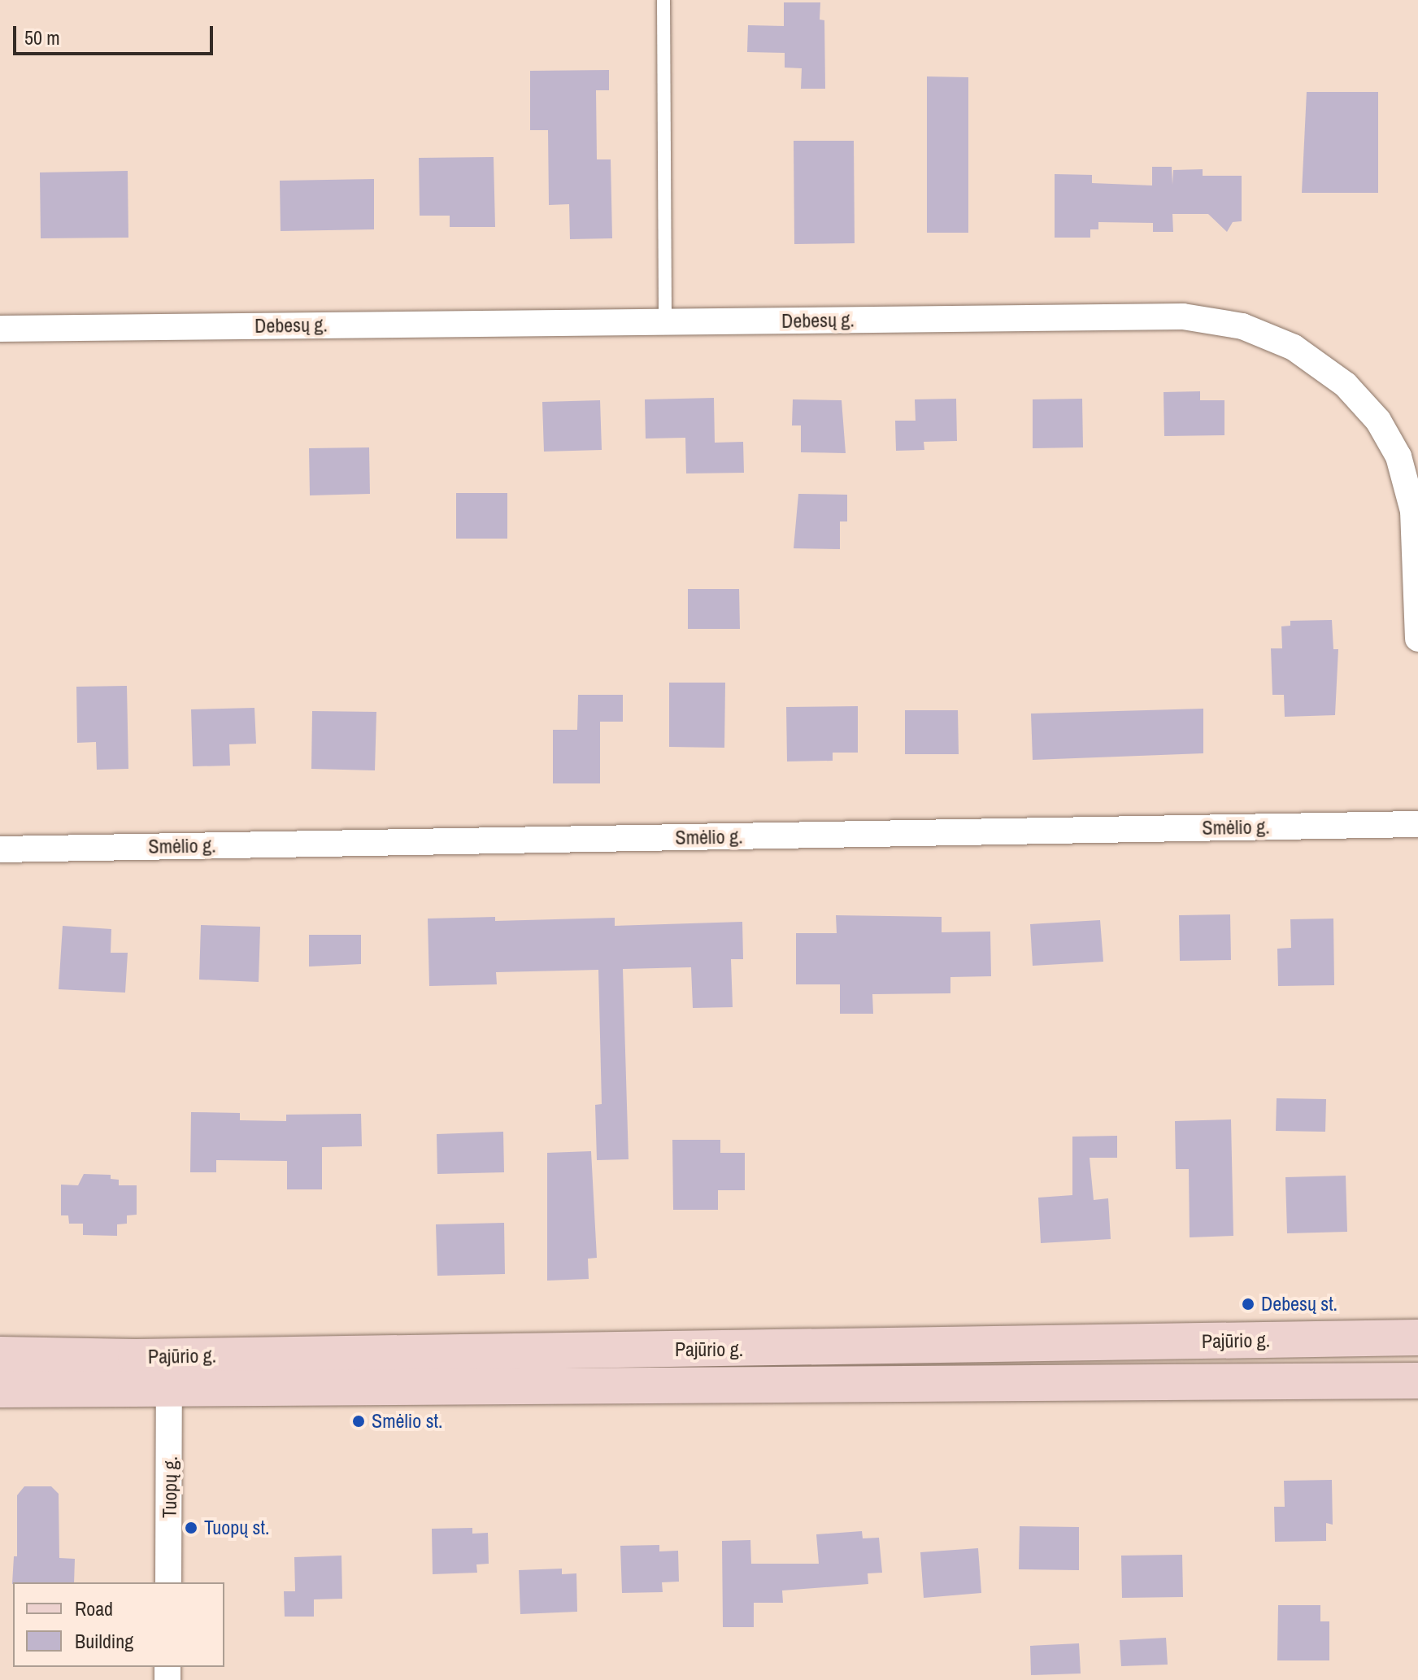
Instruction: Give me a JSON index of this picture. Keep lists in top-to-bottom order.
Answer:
{
  "streets": {
    "main road": ["Pajūrio g."],
    "street": ["Debesų g.", "Smėlio g.", "Tuopų g."]
  },
  "crossings": [
    ["Pajūrio g.", "Tuopų g."]
  ],
  "places": ["Debesų st.", "Smėlio st.", "Tuopų st."],
  "legend": ["Road", "Building"],
  "scale_bar": "50 m"
}
